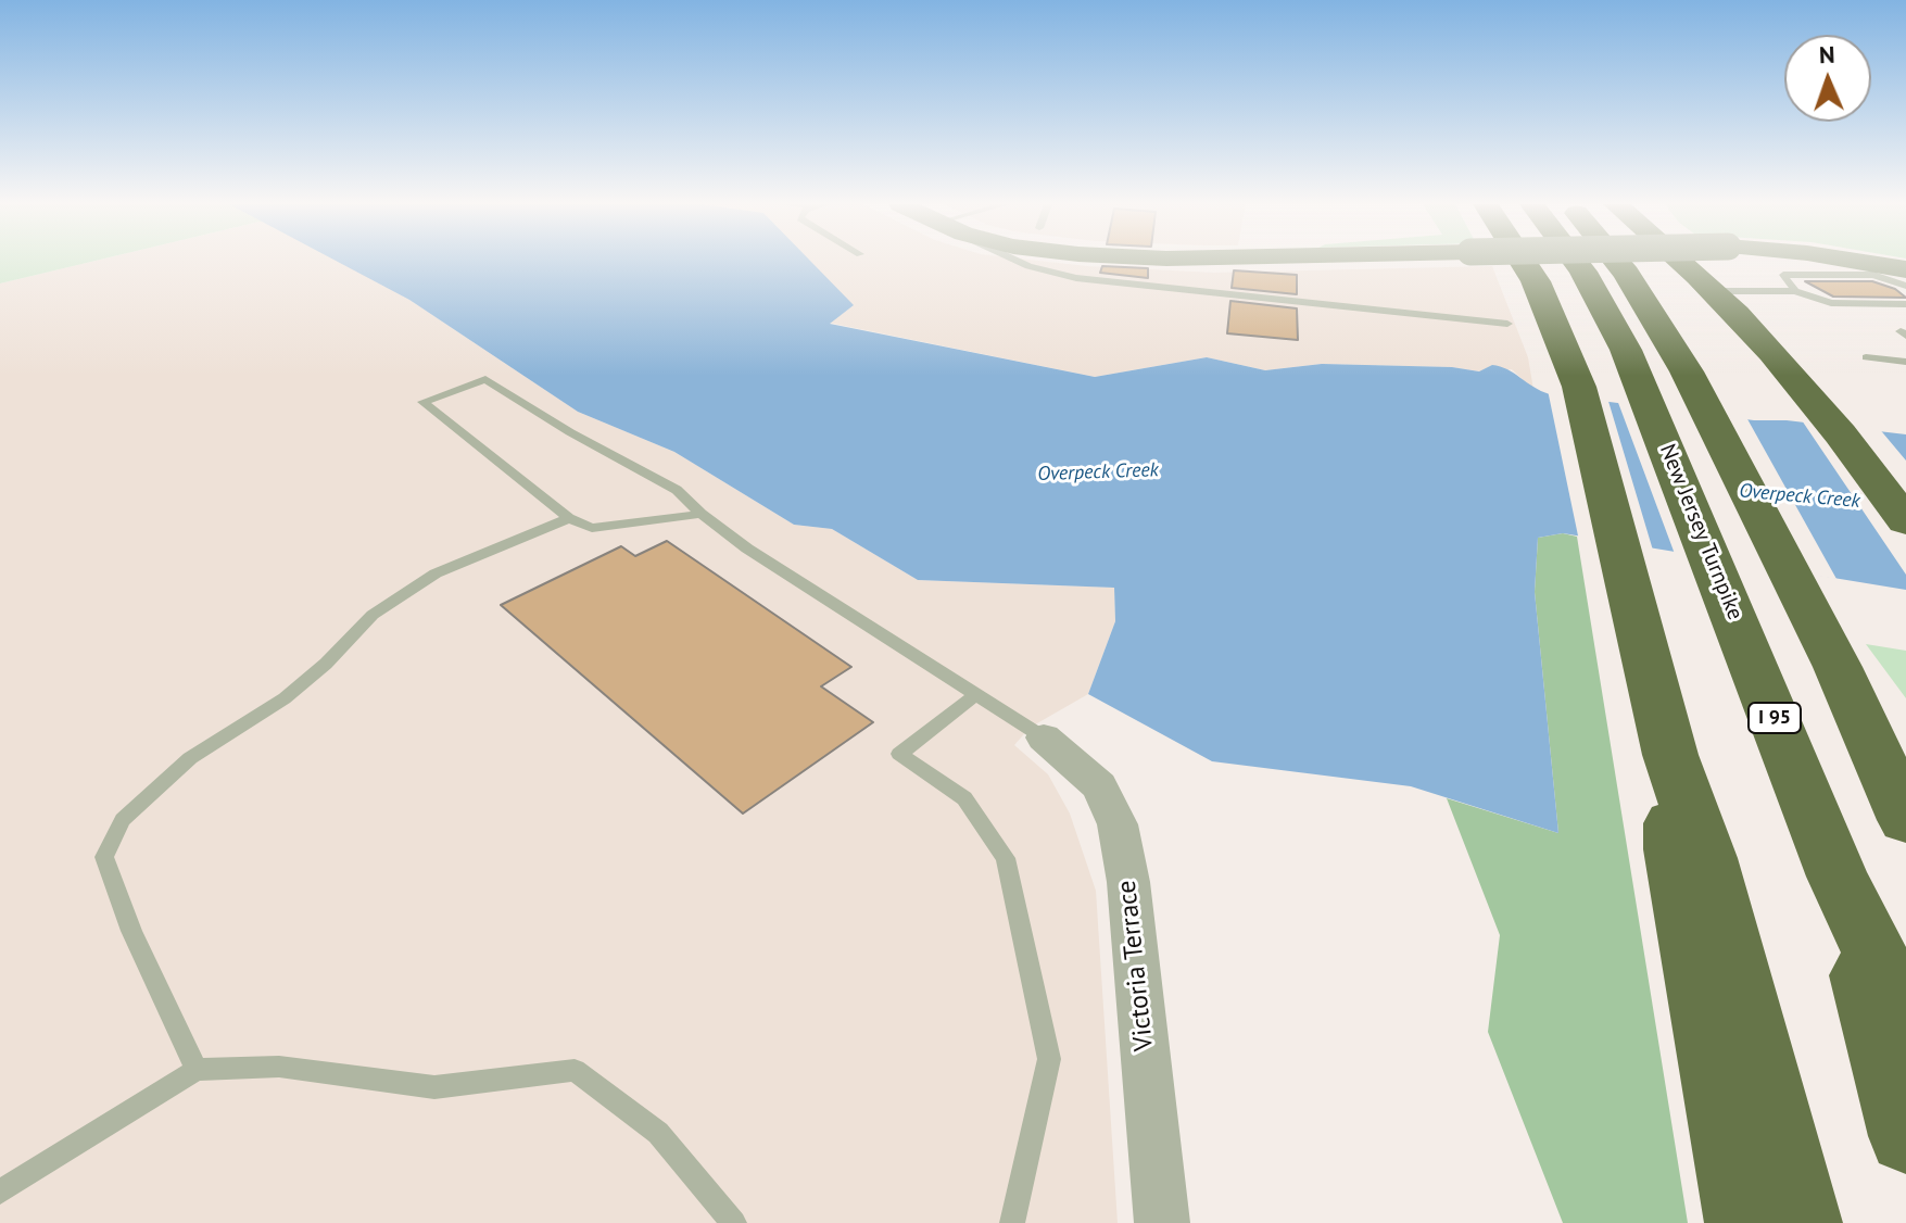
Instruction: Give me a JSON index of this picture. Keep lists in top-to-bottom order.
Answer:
{
  "streets": {
    "highway": ["New Jersey Turnpike", "I 95"],
    "street": ["Victoria Terrace"]
  },
  "crossings": [
    ["New Jersey Turnpike", "I 95"]
  ],
  "water": ["Overpeck Creek"],
  "north": "top"
}
